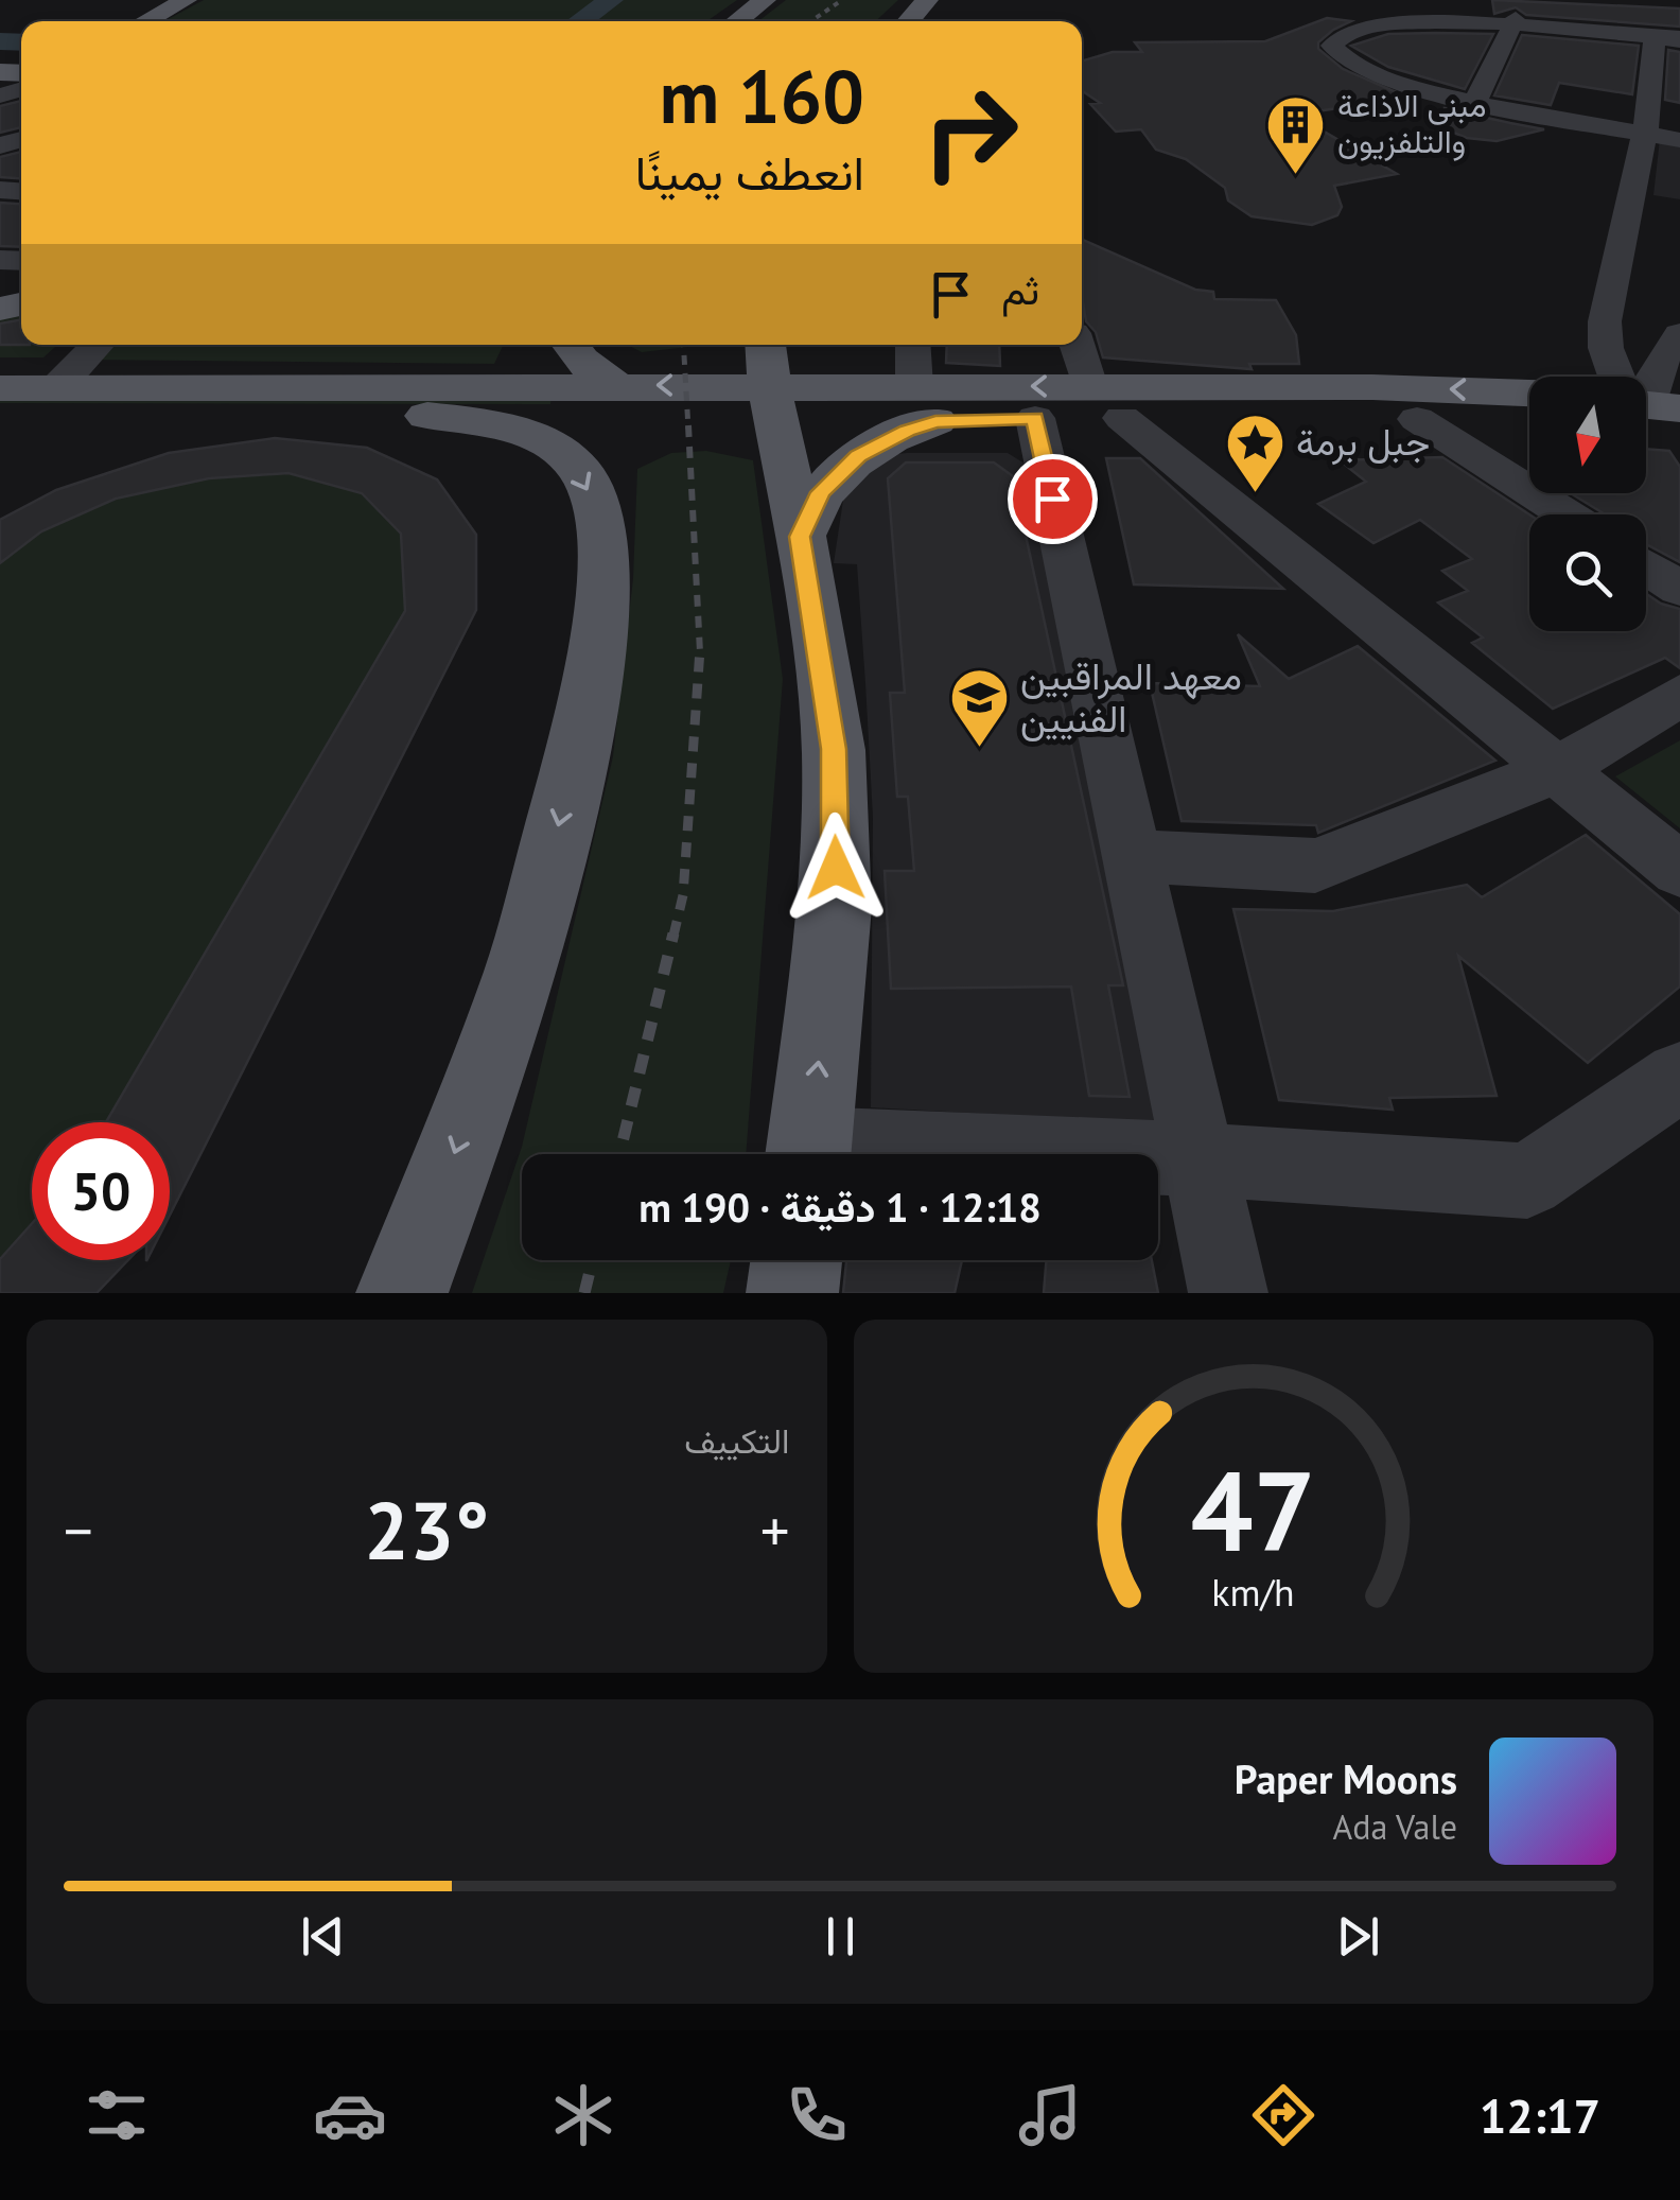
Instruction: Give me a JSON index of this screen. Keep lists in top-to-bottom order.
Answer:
{
  "places": {
    "building": ["مبنى الاذاعة والتلفزيون"],
    "place": ["جبل برمة"],
    "school or university": ["معهد المراقبين الفنيين"]
  },
  "north": "bottom",
  "page": {
    "turn": ["160 m", "انعطف يمينًا"],
    "then": "ثم",
    "limit": "50",
    "trip": "12:18 · 1 دقيقة · 190 m",
    "tile": "التكييف",
    "heat": ["−", "23°", "+"],
    "song": ["Paper Moons", "Ada Vale"],
    "tabs": "12:17",
    "gauge": ["47", "km/h"]
  }
}
